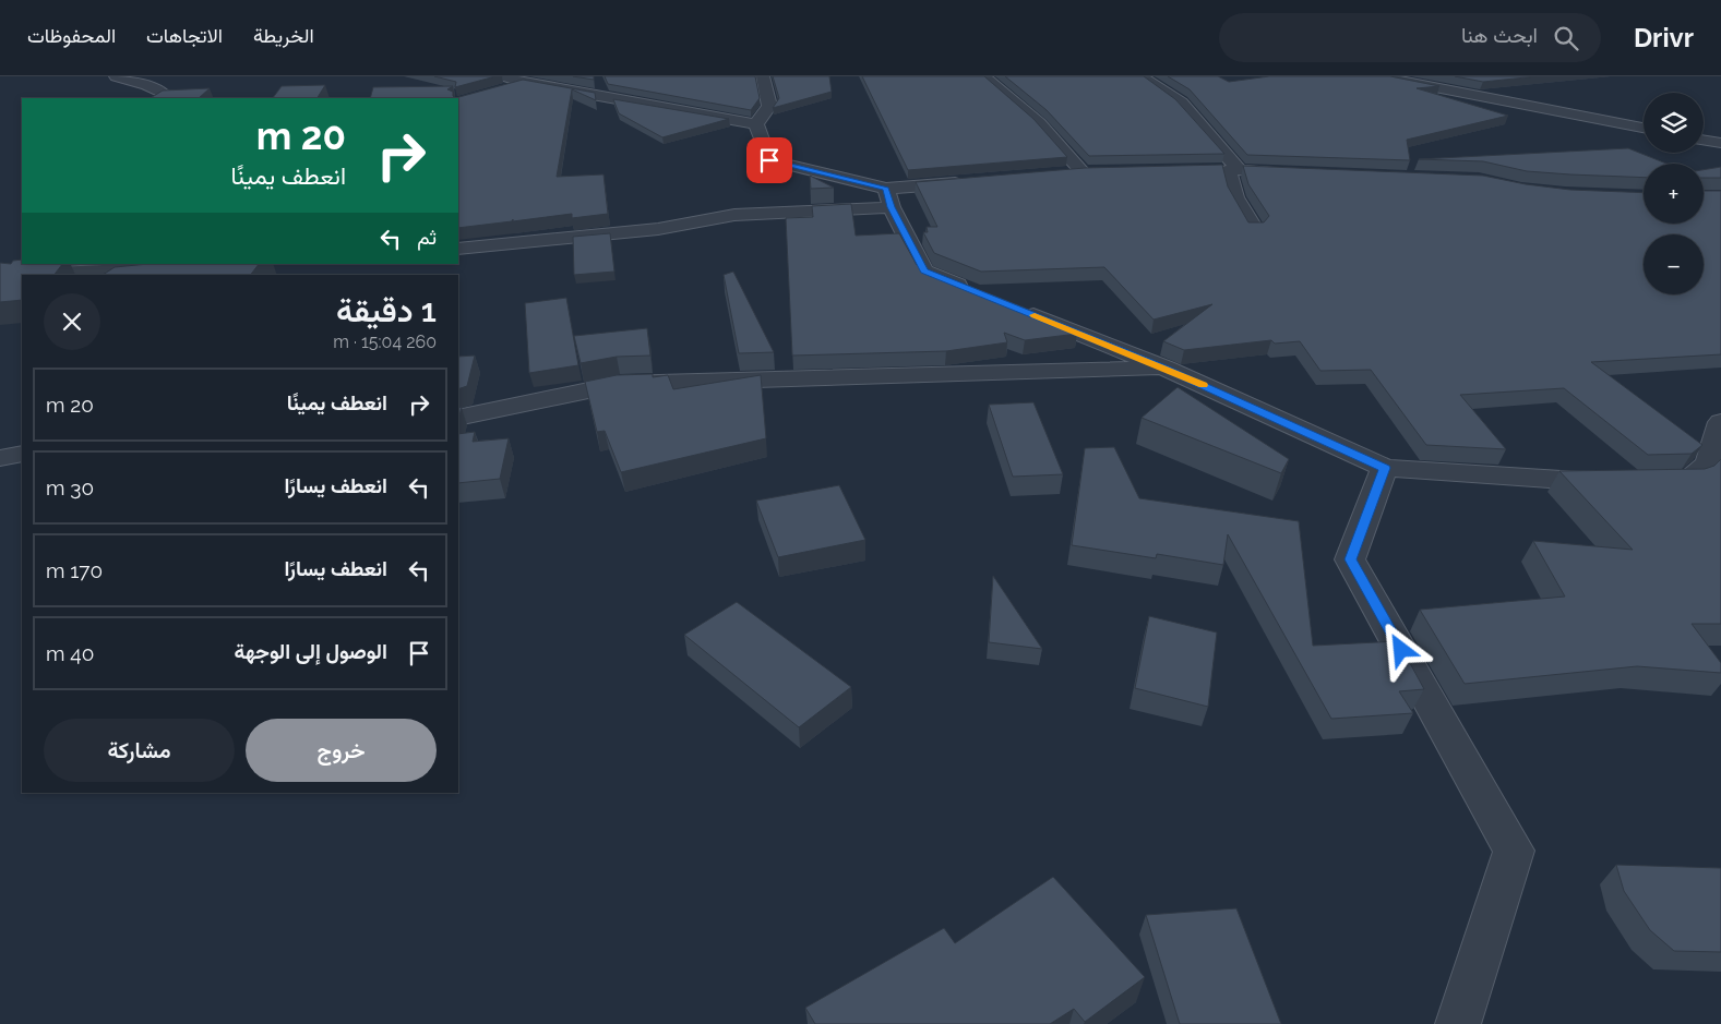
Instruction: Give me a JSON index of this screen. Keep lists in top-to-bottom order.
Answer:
{
  "page": {
    "header": "Drivr",
    "search": "ابحث هنا",
    "nav": ["الخريطة", "الاتجاهات", "المحفوظات"],
    "map_buttons": ["+", "−"],
    "turn": ["20 m", "انعطف يمينًا"],
    "then": "ثم",
    "heading": ["1 دقيقة", "260 m · 15:04"],
    "list": [
      {
        "name": "انعطف يمينًا",
        "value": "20 m"
      },
      {
        "name": "انعطف يسارًا",
        "value": "30 m"
      },
      {
        "name": "انعطف يسارًا",
        "value": "170 m"
      },
      {
        "name": "الوصول إلى الوجهة",
        "value": "40 m"
      }
    ],
    "buttons": ["خروج", "مشاركة"]
  }
}
